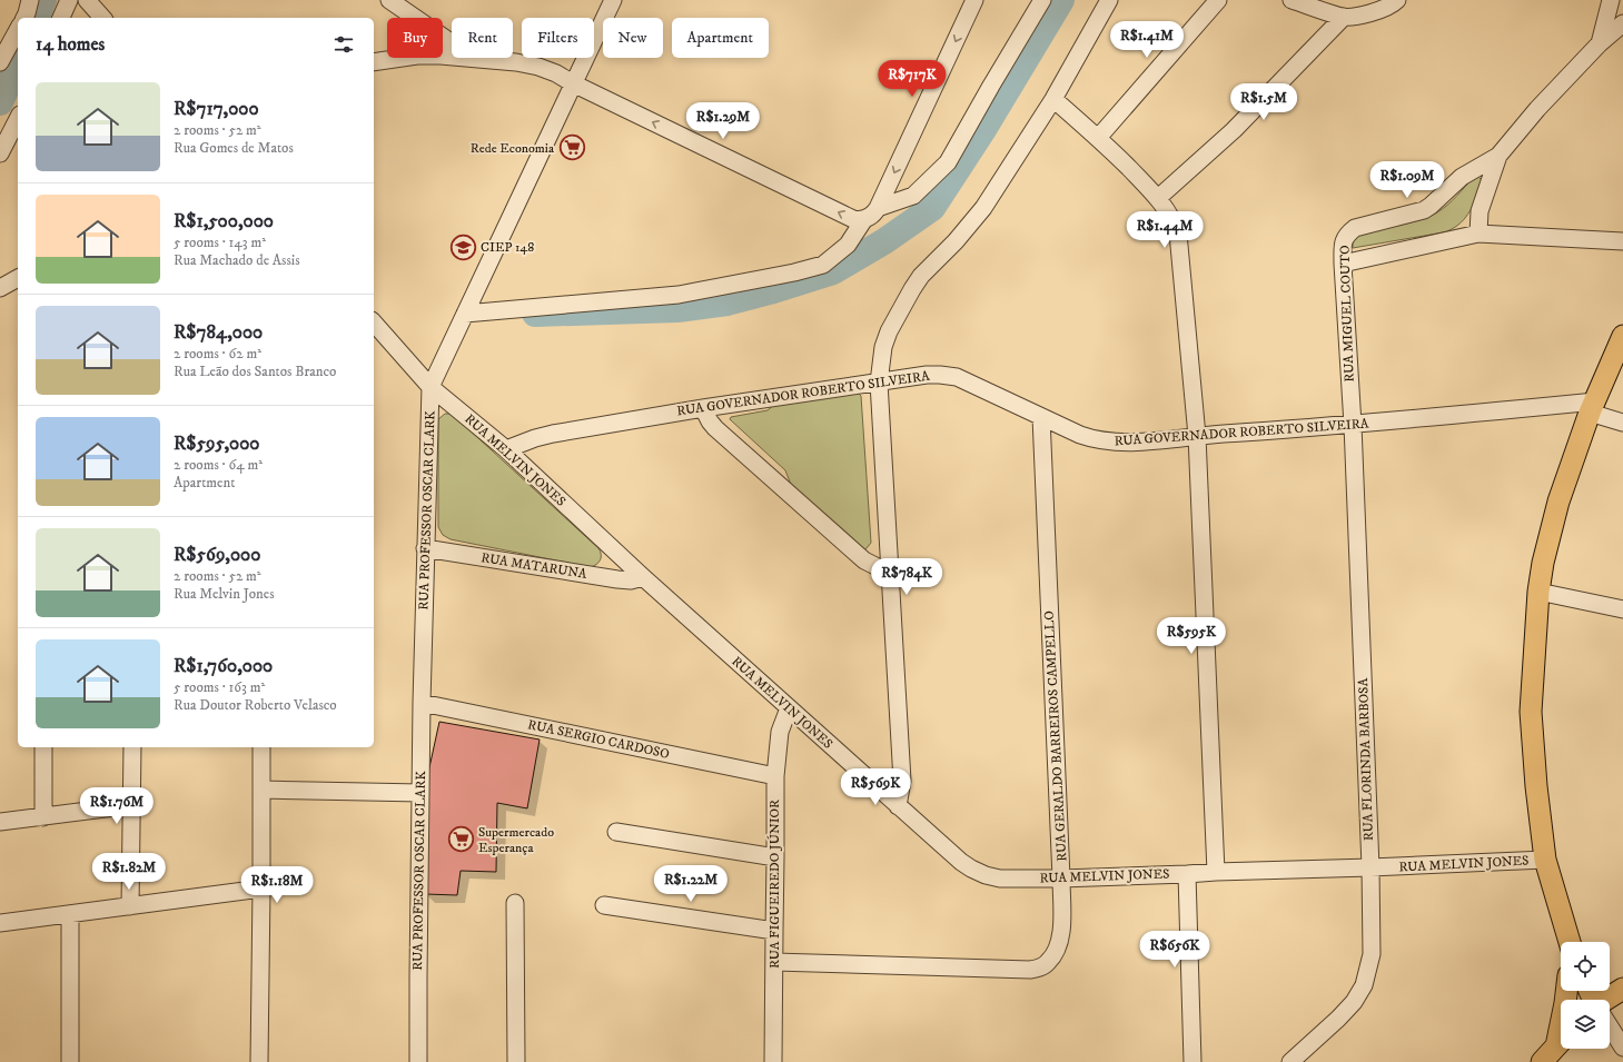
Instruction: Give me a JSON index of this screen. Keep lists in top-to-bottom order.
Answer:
{
  "streets": {
    "street": [
      "RUA MIGUEL COUTO",
      "RUA GOVERNADOR ROBERTO SILVEIRA",
      "RUA MELVIN JONES",
      "RUA PROFESSOR OSCAR CLARK",
      "RUA MATARUNA",
      "RUA GERALDO BARREIROS CAMPELLO",
      "RUA SERGIO CARDOSO",
      "RUA FLORINDA BARBOSA",
      "RUA FIGUEIREDO JÚNIOR"
    ]
  },
  "crossings": [
    ["RUA MIGUEL COUTO", "RUA GOVERNADOR ROBERTO SILVEIRA"],
    ["RUA MIGUEL COUTO", "RUA FLORINDA BARBOSA"],
    ["RUA GOVERNADOR ROBERTO SILVEIRA", "RUA MELVIN JONES"],
    ["RUA GOVERNADOR ROBERTO SILVEIRA", "RUA GERALDO BARREIROS CAMPELLO"],
    ["RUA GOVERNADOR ROBERTO SILVEIRA", "RUA FLORINDA BARBOSA"],
    ["RUA MELVIN JONES", "RUA PROFESSOR OSCAR CLARK"],
    ["RUA MELVIN JONES", "RUA MATARUNA"],
    ["RUA MELVIN JONES", "RUA GERALDO BARREIROS CAMPELLO"],
    ["RUA MELVIN JONES", "RUA FLORINDA BARBOSA"],
    ["RUA MELVIN JONES", "RUA FIGUEIREDO JÚNIOR"],
    ["RUA PROFESSOR OSCAR CLARK", "RUA MATARUNA"],
    ["RUA PROFESSOR OSCAR CLARK", "RUA SERGIO CARDOSO"],
    ["RUA GERALDO BARREIROS CAMPELLO", "RUA FIGUEIREDO JÚNIOR"],
    ["RUA SERGIO CARDOSO", "RUA FIGUEIREDO JÚNIOR"]
  ],
  "places": {
    "supermarket": ["Rede Economia", "Supermercado Esperança"],
    "school or university": ["CIEP 148"]
  },
  "page": {
    "chip": [
      "Buy",
      "Rent",
      "Filters",
      "New",
      "Apartment"
    ],
    "heading": "14 homes",
    "price": [
      "R$1.41M",
      "R$717K",
      "R$1.5M",
      "R$1.29M",
      "R$1.09M",
      "R$1.44M",
      "R$784K",
      "R$595K",
      "R$569K",
      "R$1.76M",
      "R$1.82M",
      "R$1.22M",
      "R$1.18M",
      "R$656K"
    ],
    "list": [
      {
        "name": "R$717,000",
        "note": "2 rooms · 52 m² · Rua Gomes de Matos"
      },
      {
        "name": "R$1,500,000",
        "note": "5 rooms · 143 m² · Rua Machado de Assis"
      },
      {
        "name": "R$784,000",
        "note": "2 rooms · 62 m² · Rua Leão dos Santos Branco"
      },
      {
        "name": "R$595,000",
        "note": "2 rooms · 64 m² · Apartment"
      },
      {
        "name": "R$569,000",
        "note": "2 rooms · 52 m² · Rua Melvin Jones"
      },
      {
        "name": "R$1,760,000",
        "note": "5 rooms · 163 m² · Rua Doutor Roberto Velasco"
      }
    ]
  }
}
